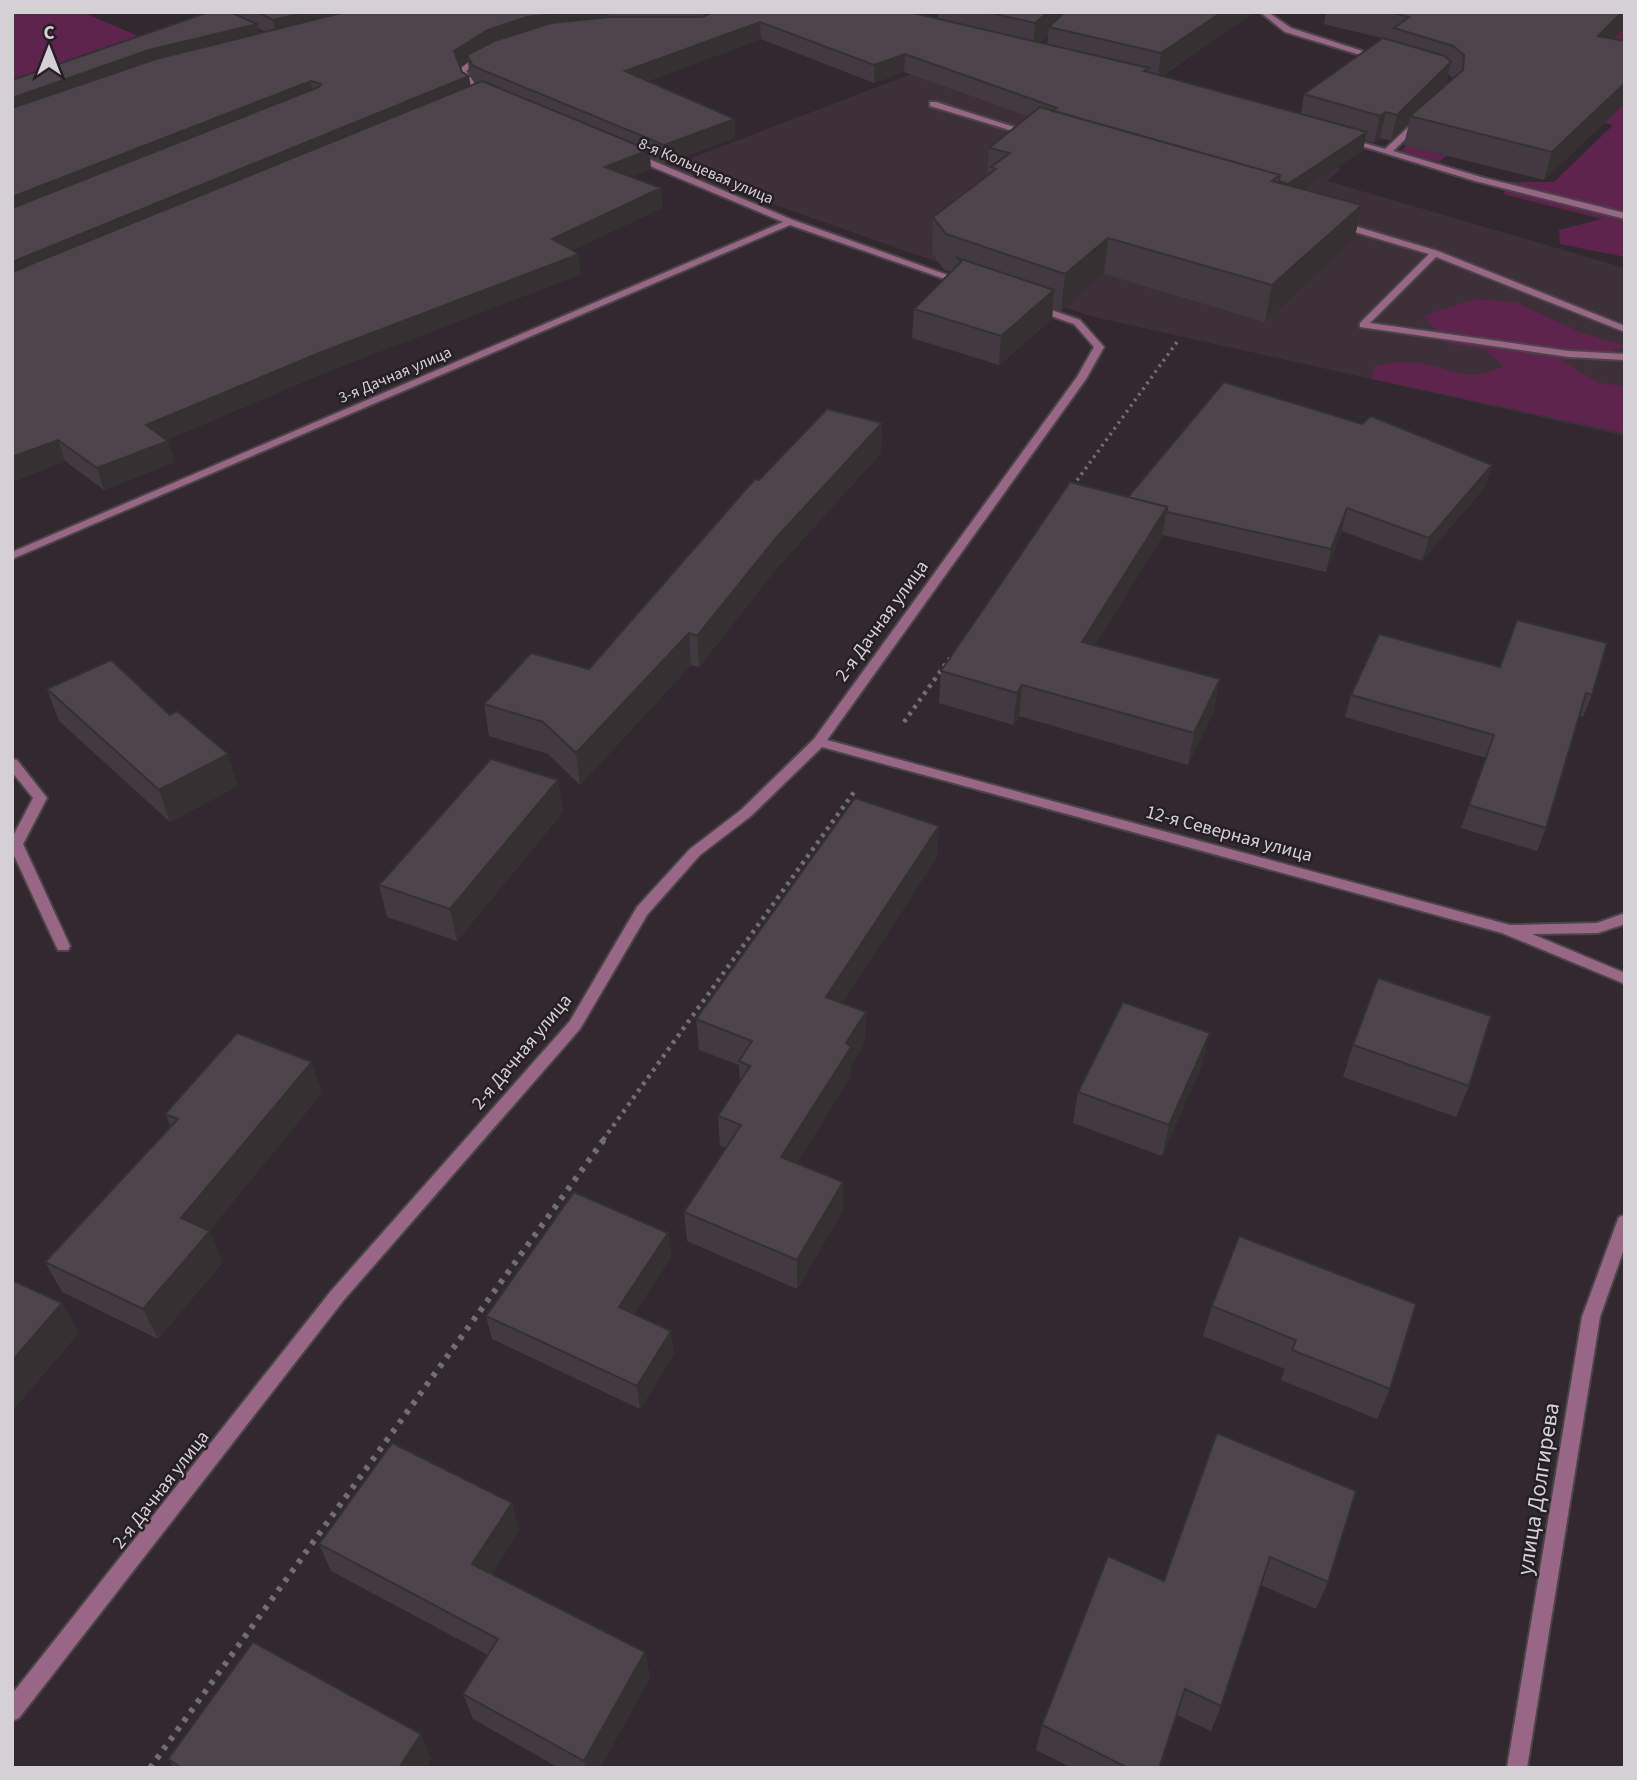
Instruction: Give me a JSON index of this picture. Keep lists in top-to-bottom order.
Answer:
{
  "streets": {
    "street": [
      "8-я Кольцевая улица",
      "3-я Дачная улица",
      "2-я Дачная улица",
      "12-я Северная улица",
      "улица Долгирева"
    ]
  },
  "crossings": [
    ["8-я Кольцевая улица", "3-я Дачная улица"],
    ["2-я Дачная улица", "12-я Северная улица"]
  ],
  "north": "top"
}
